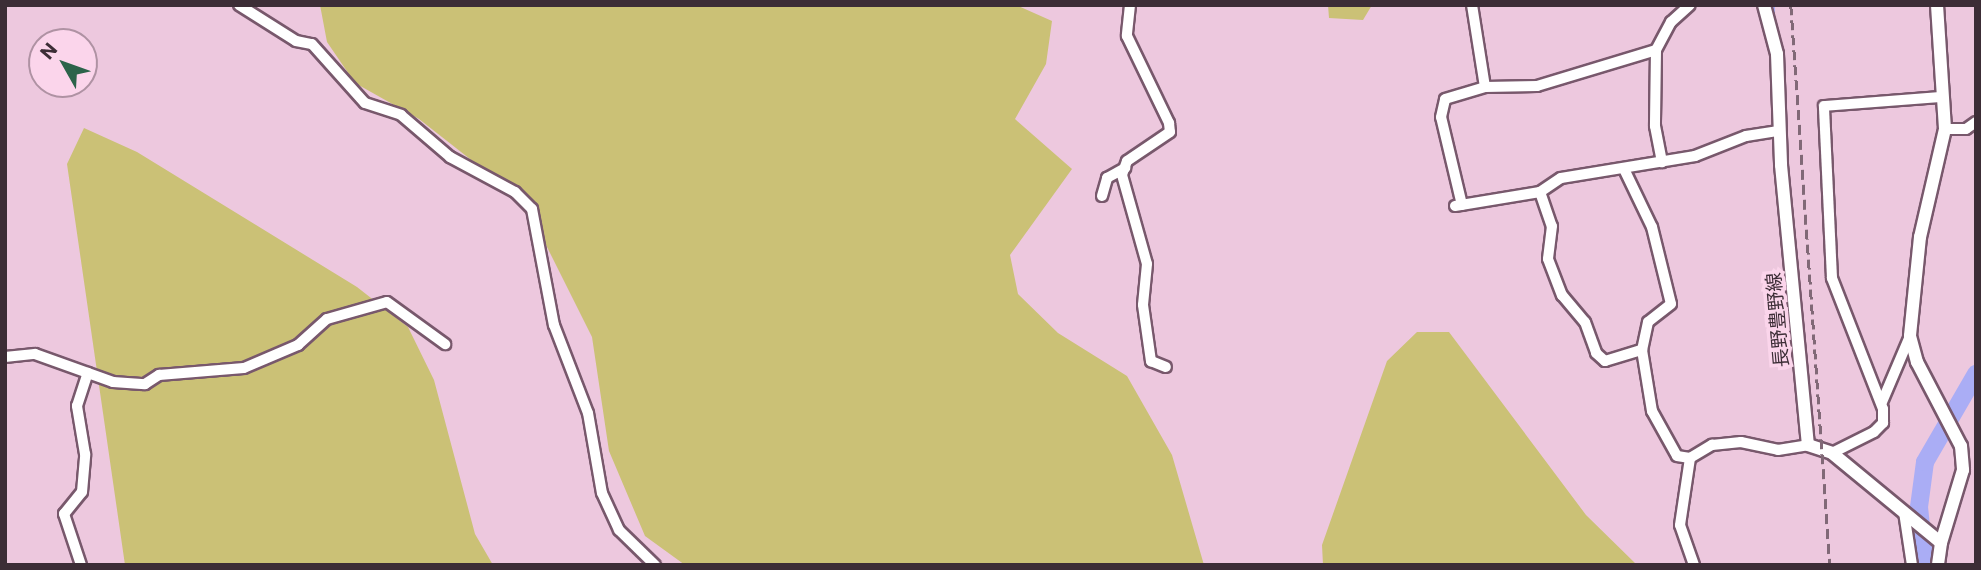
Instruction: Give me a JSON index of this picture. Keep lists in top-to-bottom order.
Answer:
{
  "streets": {
    "main road": ["長野豊野線"]
  },
  "north": "top left"
}
